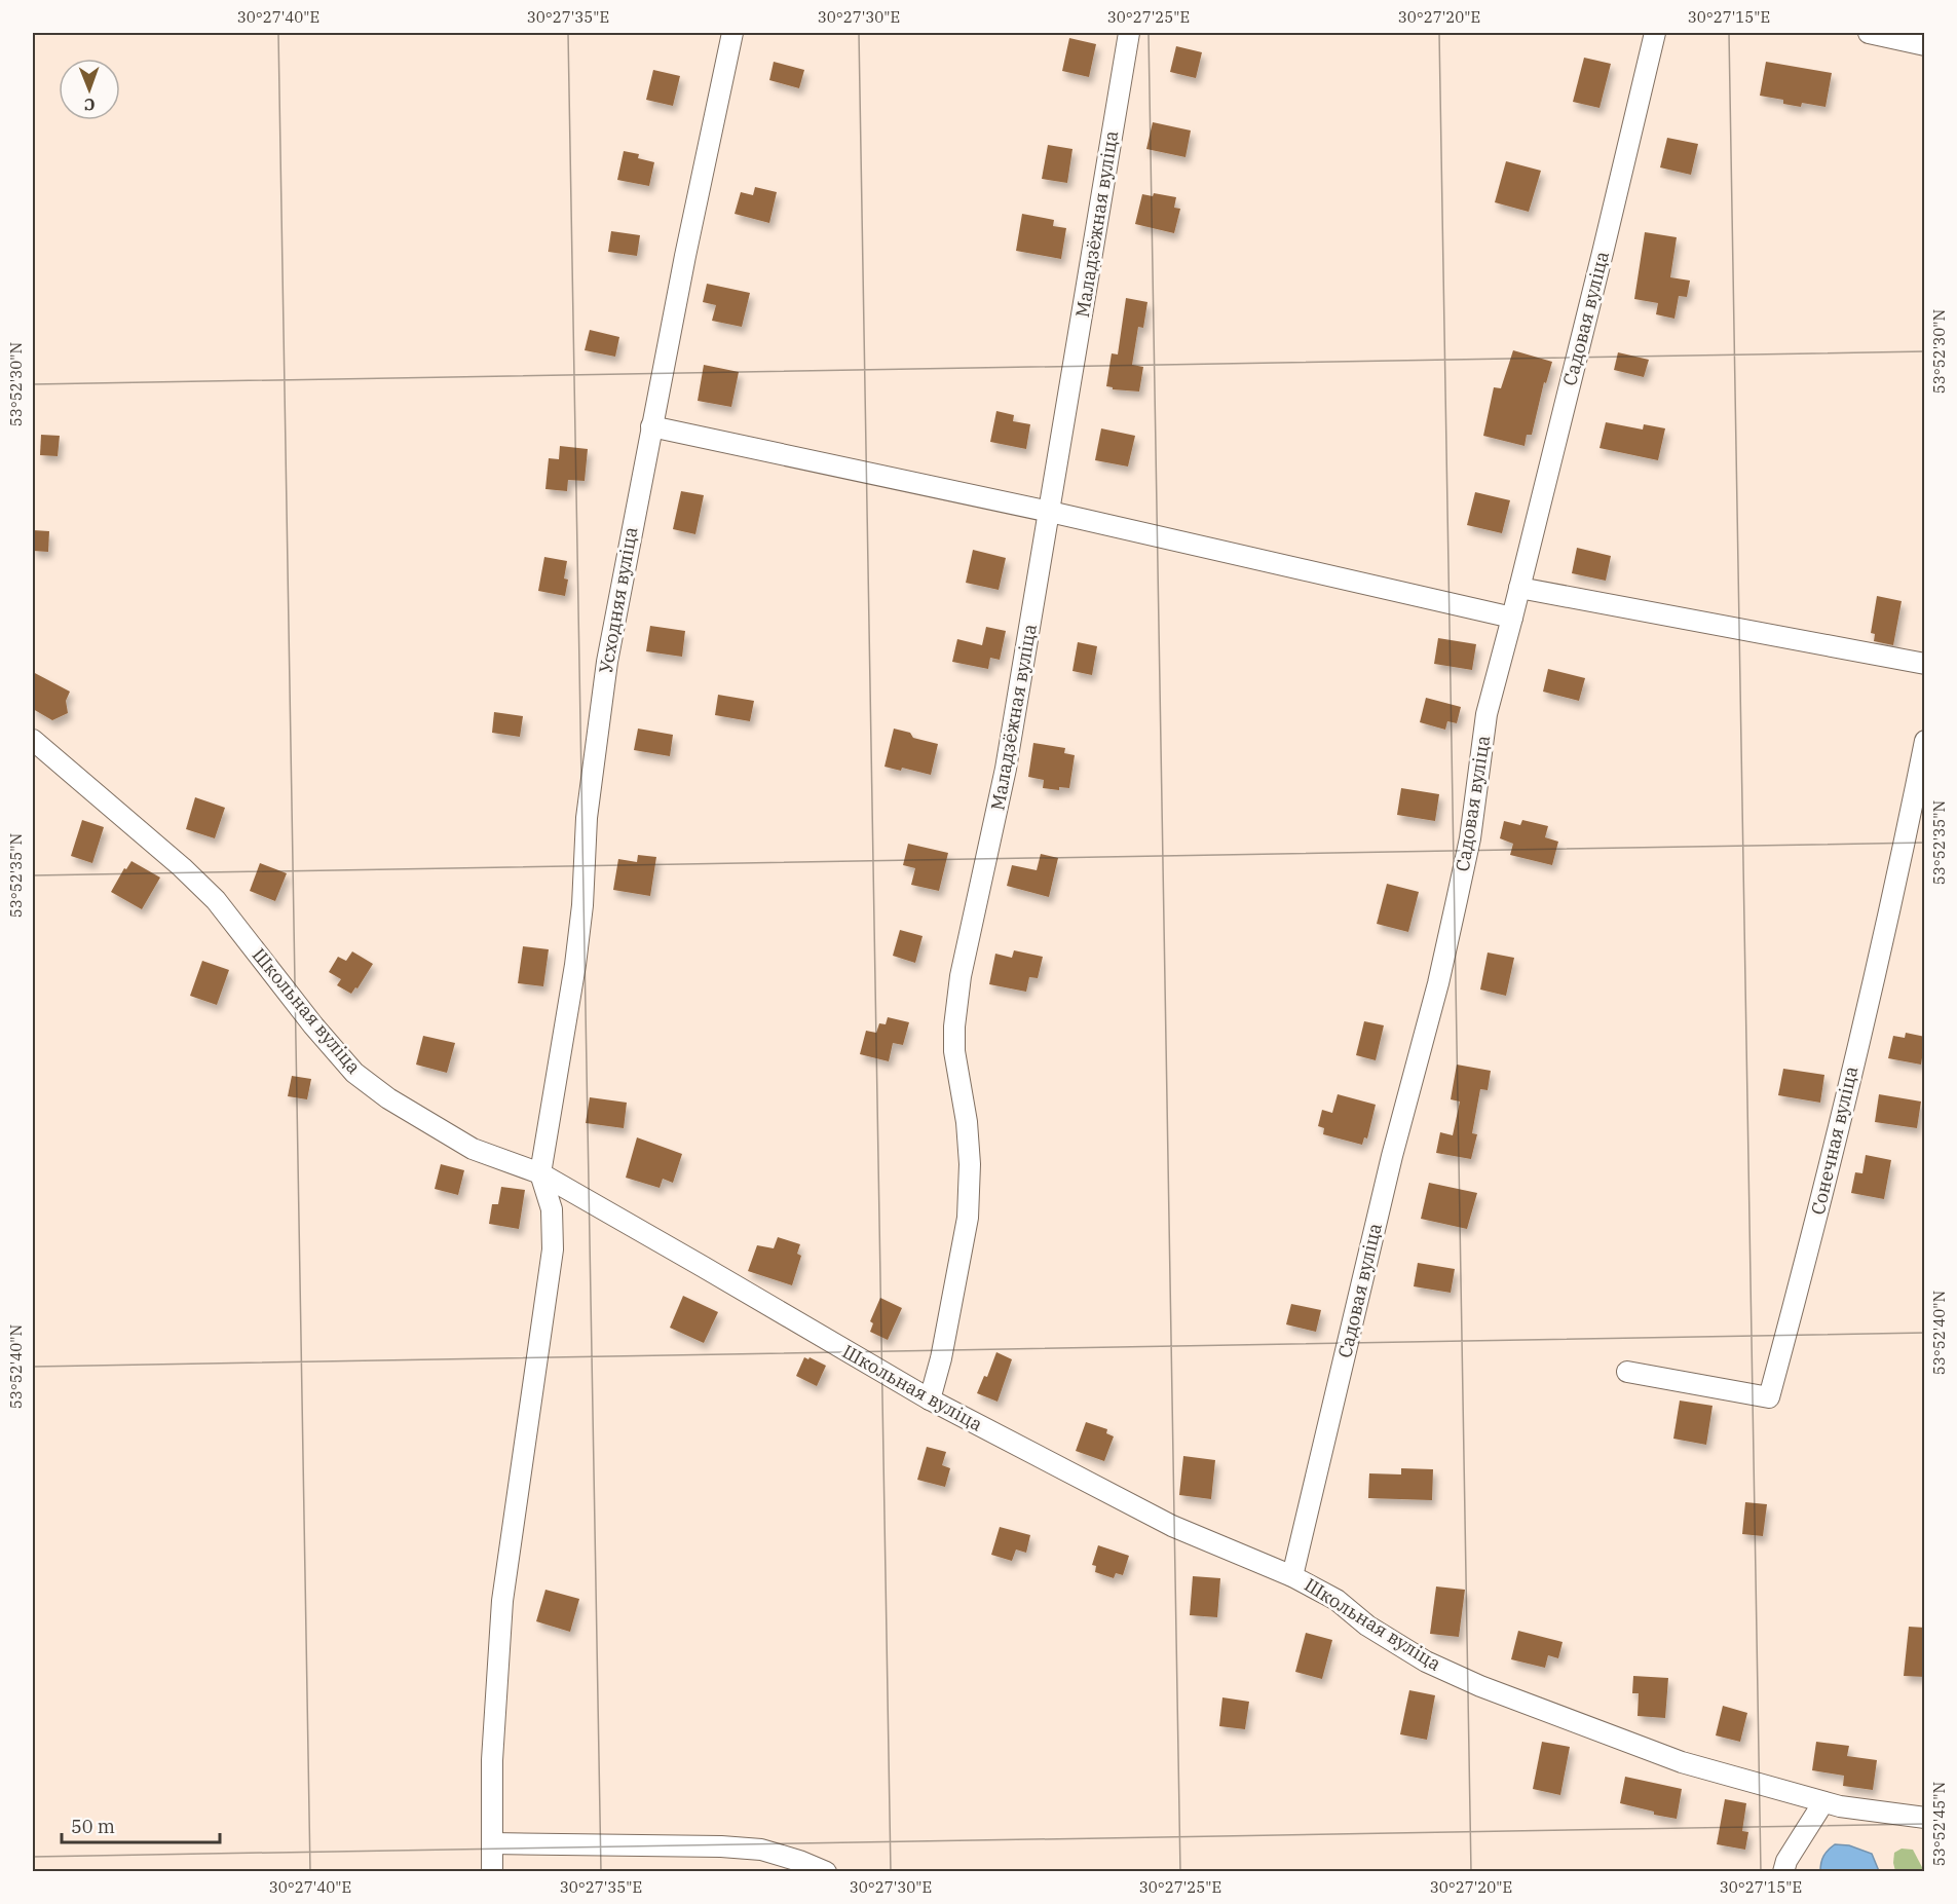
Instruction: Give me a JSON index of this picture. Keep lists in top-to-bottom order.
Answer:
{
  "streets": {
    "street": [
      "Маладзёжная вуліца",
      "Садовая вуліца",
      "Усходняя вуліца",
      "Школьная вуліца",
      "Сонечная вуліца"
    ]
  },
  "crossings": [
    ["Маладзёжная вуліца", "Школьная вуліца"],
    ["Садовая вуліца", "Школьная вуліца"],
    ["Усходняя вуліца", "Школьная вуліца"]
  ],
  "scale_bar": "50 m",
  "north": "bottom",
  "coordinates": [
    "30°27'40\"E",
    "30°27'35\"E",
    "30°27'30\"E",
    "30°27'25\"E",
    "30°27'20\"E",
    "30°27'15\"E",
    "53°52'30\"N",
    "53°52'35\"N",
    "53°52'40\"N",
    "53°52'45\"N"
  ]
}
